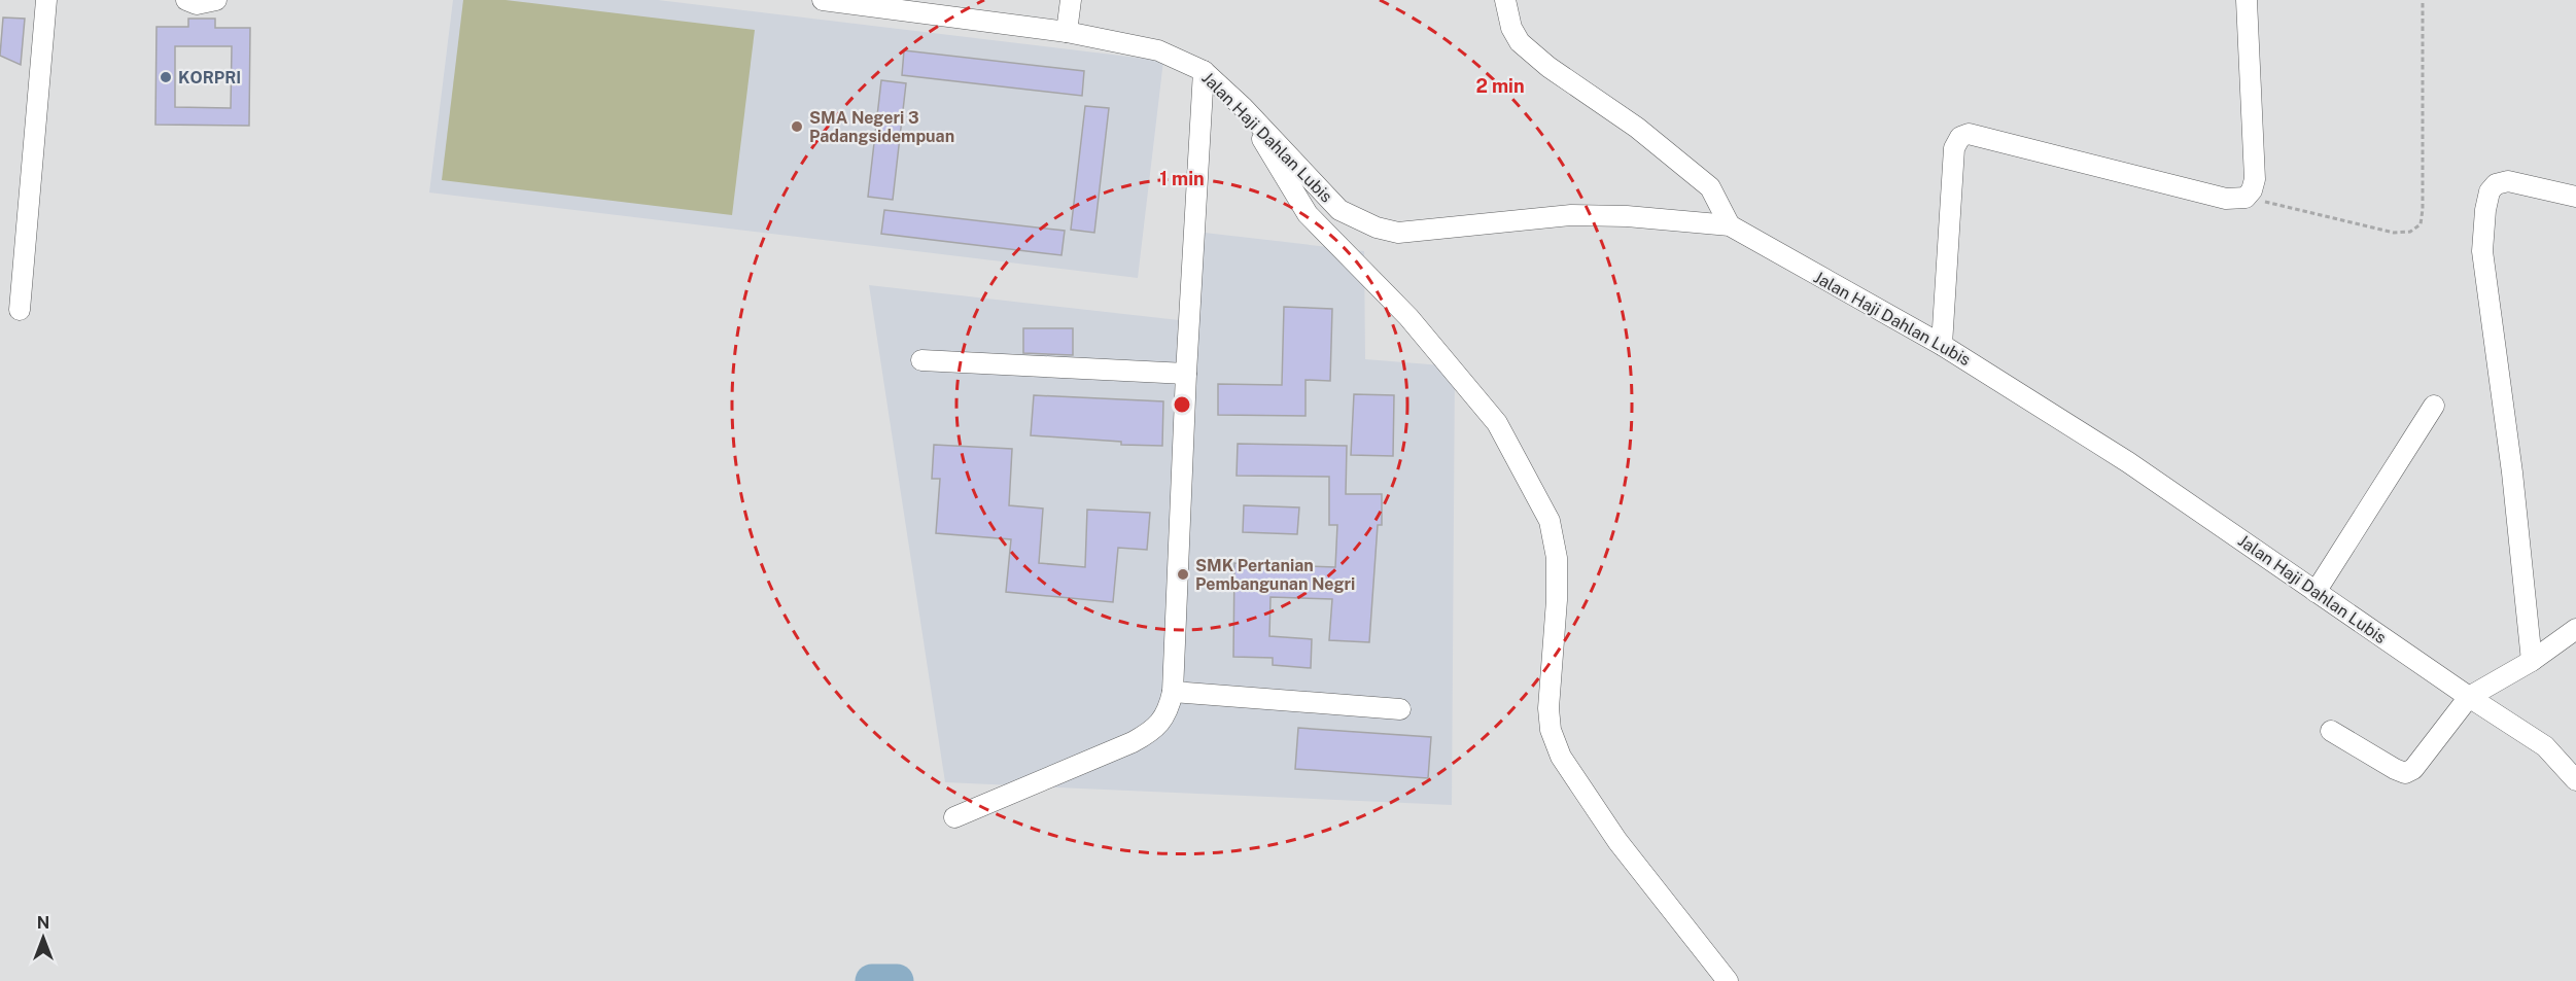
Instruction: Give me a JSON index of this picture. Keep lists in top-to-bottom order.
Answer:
{
  "streets": {
    "street": ["Jalan Haji Dahlan Lubis"]
  },
  "places": ["KORPRI", "SMA Negeri 3 Padangsidempuan", "SMK Pertanian Pembangunan Negri"],
  "north": "top",
  "rings": ["2 min", "1 min"]
}
